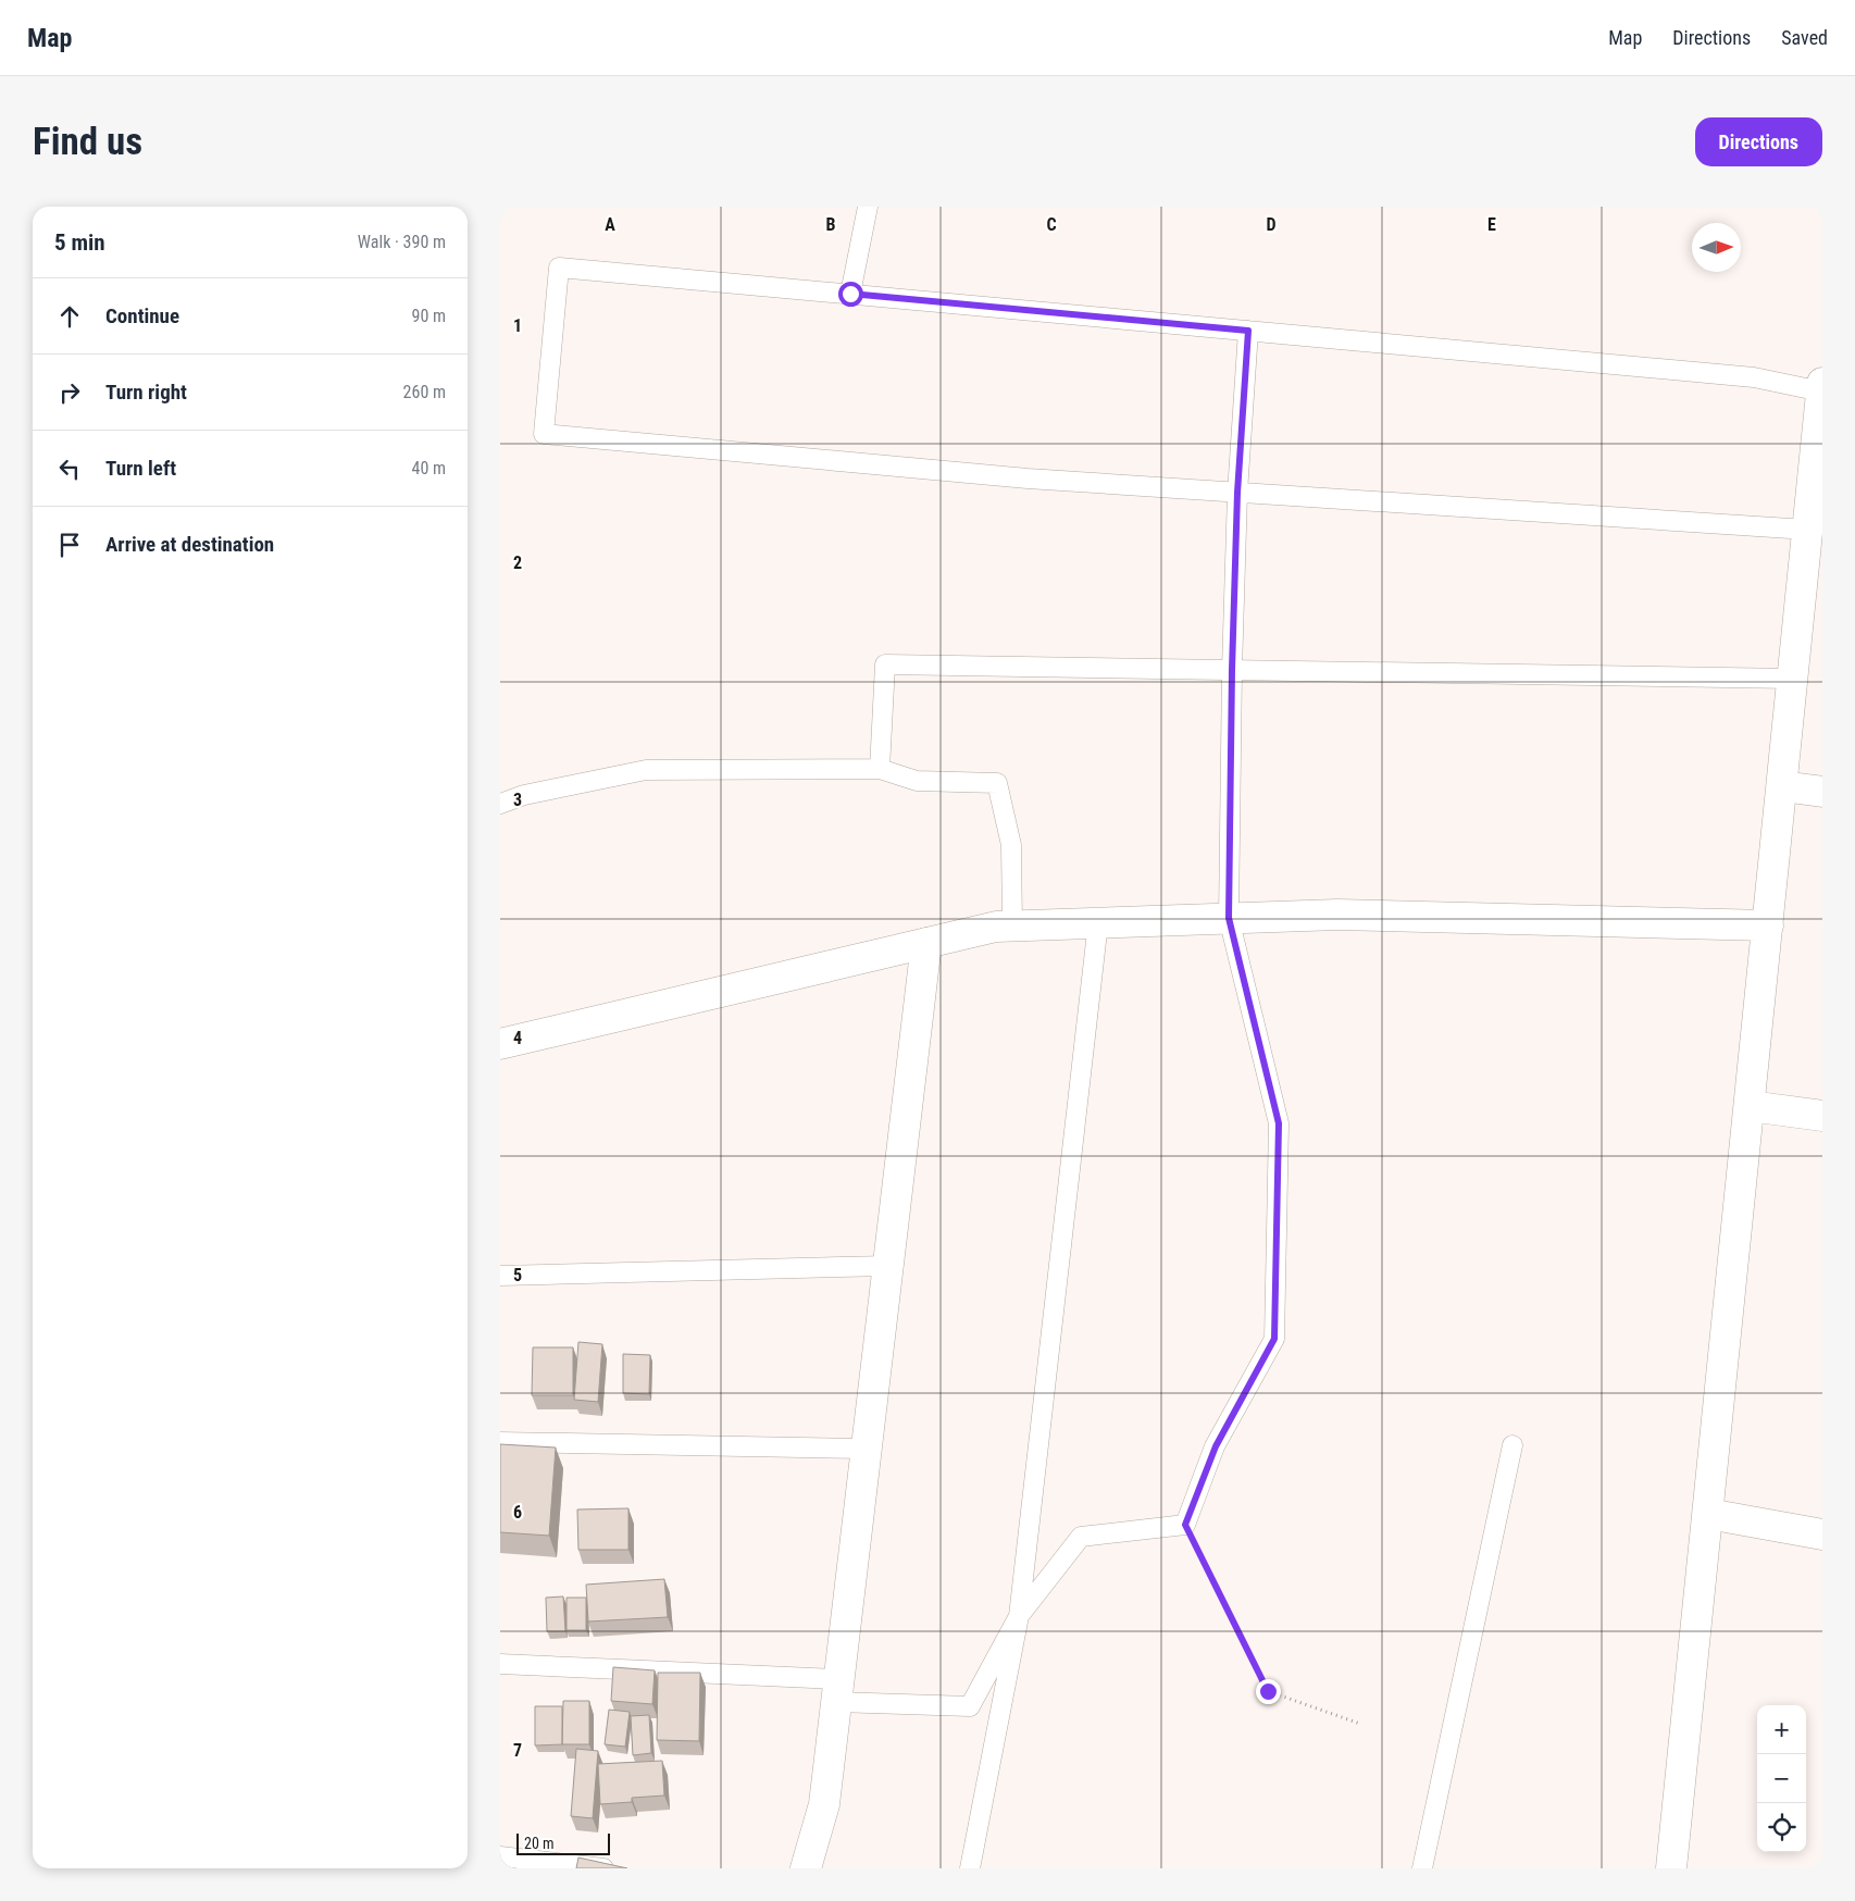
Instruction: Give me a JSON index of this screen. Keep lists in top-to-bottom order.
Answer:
{
  "scale_bar": "20 m",
  "north": "right",
  "page": {
    "header": "Map",
    "nav": ["Map", "Directions", "Saved"],
    "buttons": "Directions",
    "title": "Find us",
    "heading": ["5 min", "Walk · 390 m"],
    "list": [
      ["Continue", "90 m"],
      ["Turn right", "260 m"],
      ["Turn left", "40 m"],
      "Arrive at destination"
    ],
    "map_buttons": ["+", "−"],
    "scale": "20 m"
  },
  "grid": {
    "columns": [
      "A",
      "B",
      "C",
      "D",
      "E"
    ],
    "rows": [
      "1",
      "2",
      "3",
      "4",
      "5",
      "6",
      "7"
    ]
  }
}
